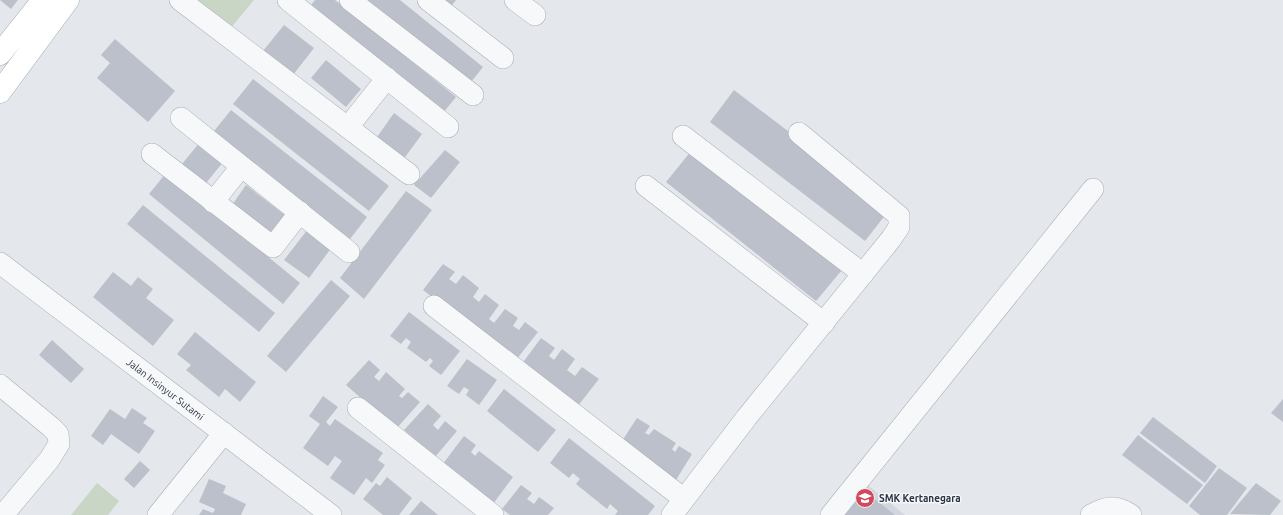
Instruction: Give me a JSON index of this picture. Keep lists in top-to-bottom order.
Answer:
{
  "streets": {
    "street": ["Jalan Insinyur Sutami"]
  },
  "places": {
    "school or university": ["SMK Kertanegara"]
  }
}
